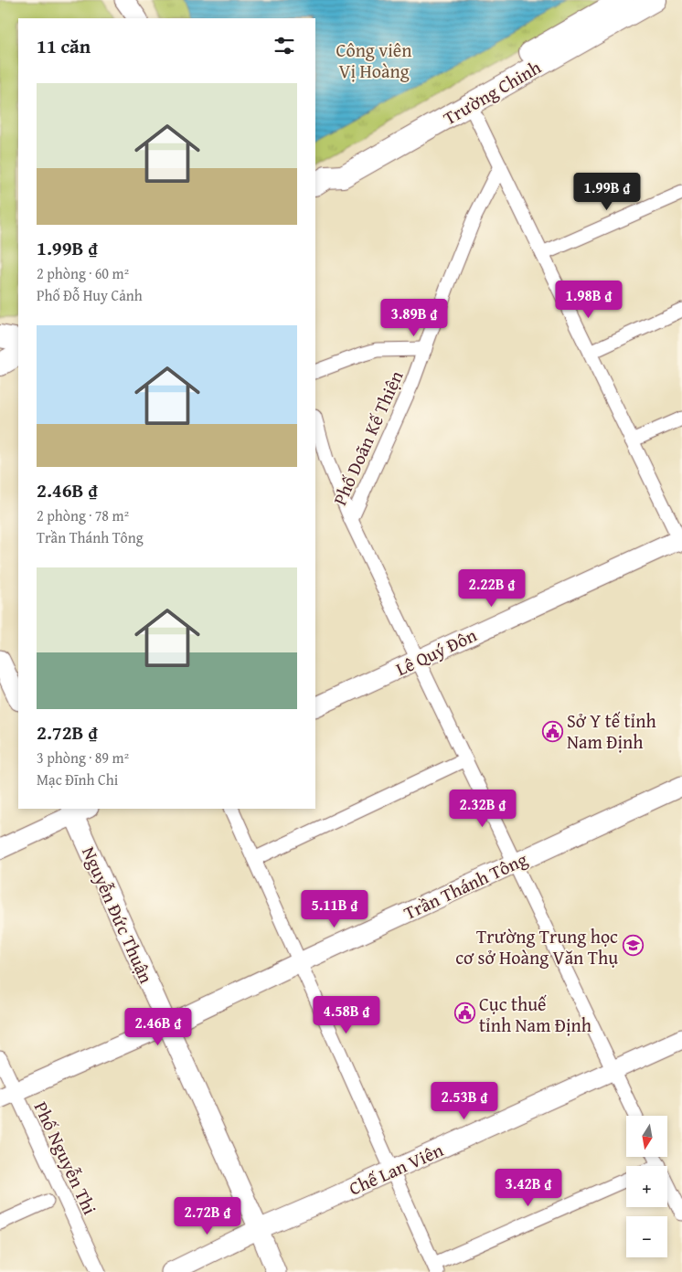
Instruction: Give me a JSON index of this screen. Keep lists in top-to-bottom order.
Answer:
{
  "streets": {
    "main road": ["Trường Chinh"],
    "street": [
      "Phố Doãn Kế Thiện",
      "Lê Quý Đôn",
      "Trần Thánh Tông",
      "Nguyễn Đức Thuận",
      "Phố Nguyễn Thi",
      "Chế Lan Viên"
    ]
  },
  "crossings": [
    ["Trần Thánh Tông", "Nguyễn Đức Thuận"],
    ["Trần Thánh Tông", "Phố Nguyễn Thi"],
    ["Nguyễn Đức Thuận", "Chế Lan Viên"]
  ],
  "parks": ["Công viên Vị Hoàng"],
  "places": {
    "public building": ["Sở Y tế tỉnh Nam Định", "Cục thuế tỉnh Nam Định"],
    "school or university": ["Trường Trung học cơ sở Hoàng Văn Thụ"]
  },
  "north": "bottom",
  "page": {
    "heading": "11 căn",
    "list": [
      {
        "name": "1.99B ₫",
        "note": "2 phòng · 60 m² · Phố Đỗ Huy Cảnh"
      },
      {
        "name": "2.46B ₫",
        "note": "2 phòng · 78 m² · Trần Thánh Tông"
      },
      {
        "name": "2.72B ₫",
        "note": "3 phòng · 89 m² · Mạc Đĩnh Chi"
      }
    ],
    "price": [
      "1.99B ₫",
      "1.98B ₫",
      "3.89B ₫",
      "2.22B ₫",
      "2.32B ₫",
      "5.11B ₫",
      "4.58B ₫",
      "2.46B ₫",
      "2.53B ₫",
      "3.42B ₫",
      "2.72B ₫"
    ],
    "map_buttons": ["+", "−"]
  }
}
